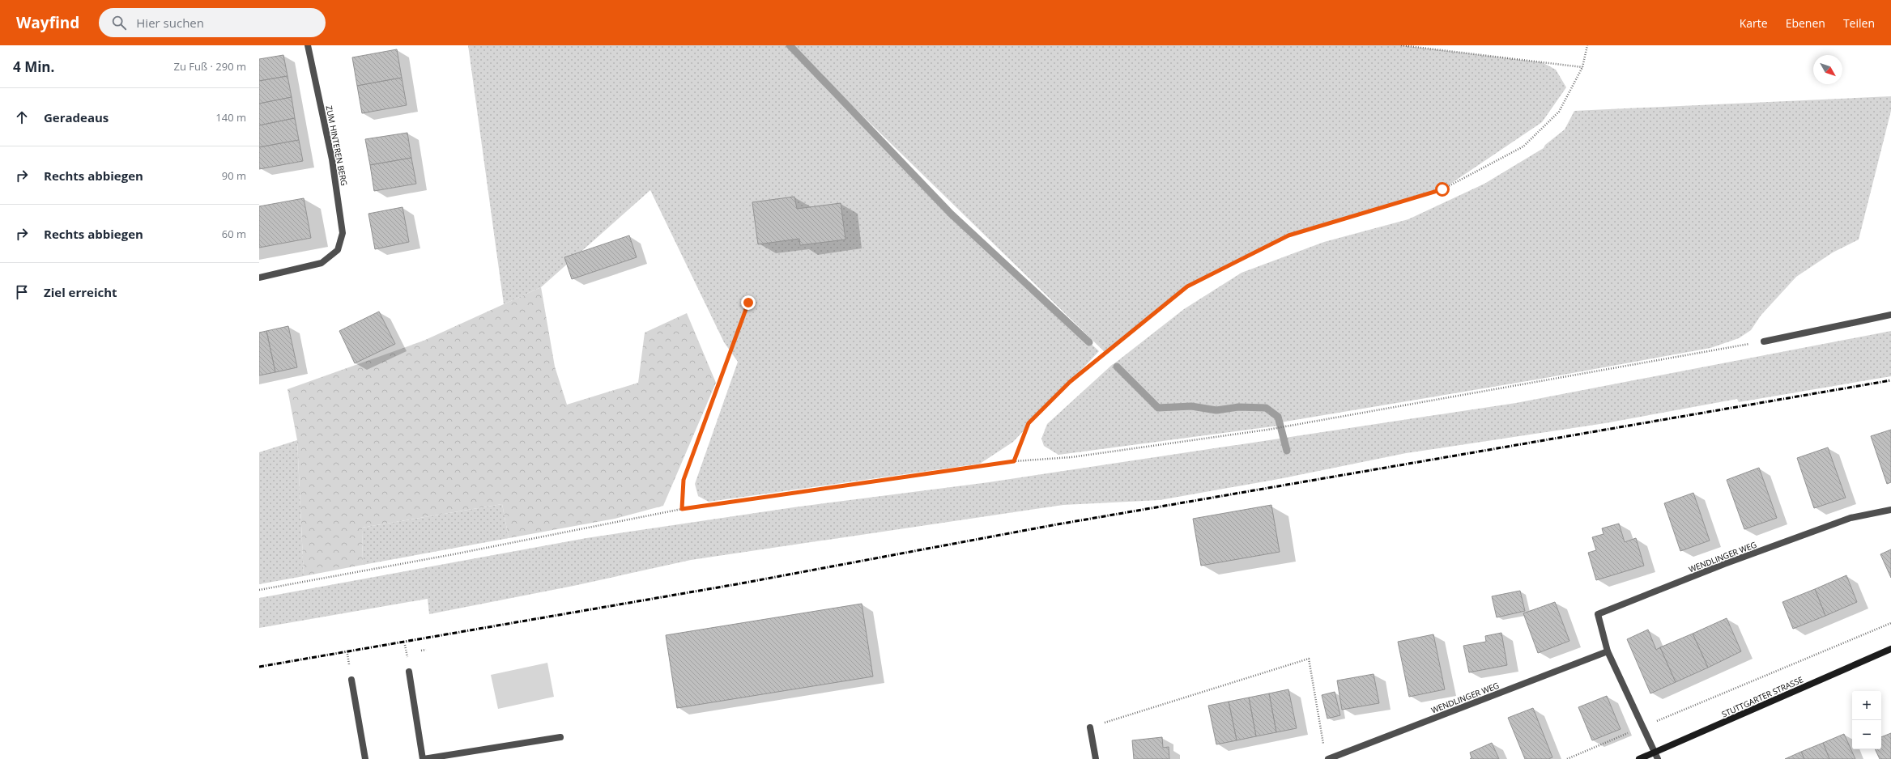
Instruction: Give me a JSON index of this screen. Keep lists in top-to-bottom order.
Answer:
{
  "streets": {
    "main road": ["STUTTGARTER STRASSE"],
    "street": ["ZUM HINTEREN BERG", "WENDLINGER WEG"]
  },
  "crossings": [
    ["WENDLINGER WEG", "STUTTGARTER STRASSE"]
  ],
  "north": "bottom right",
  "page": {
    "header": "Wayfind",
    "search": "Hier suchen",
    "nav": ["Karte", "Ebenen", "Teilen"],
    "heading": ["4 Min.", "Zu Fuß · 290 m"],
    "list": [
      ["Geradeaus", "140 m"],
      ["Rechts abbiegen", "90 m"],
      ["Rechts abbiegen", "60 m"],
      "Ziel erreicht"
    ],
    "map_buttons": ["+", "−"]
  }
}
